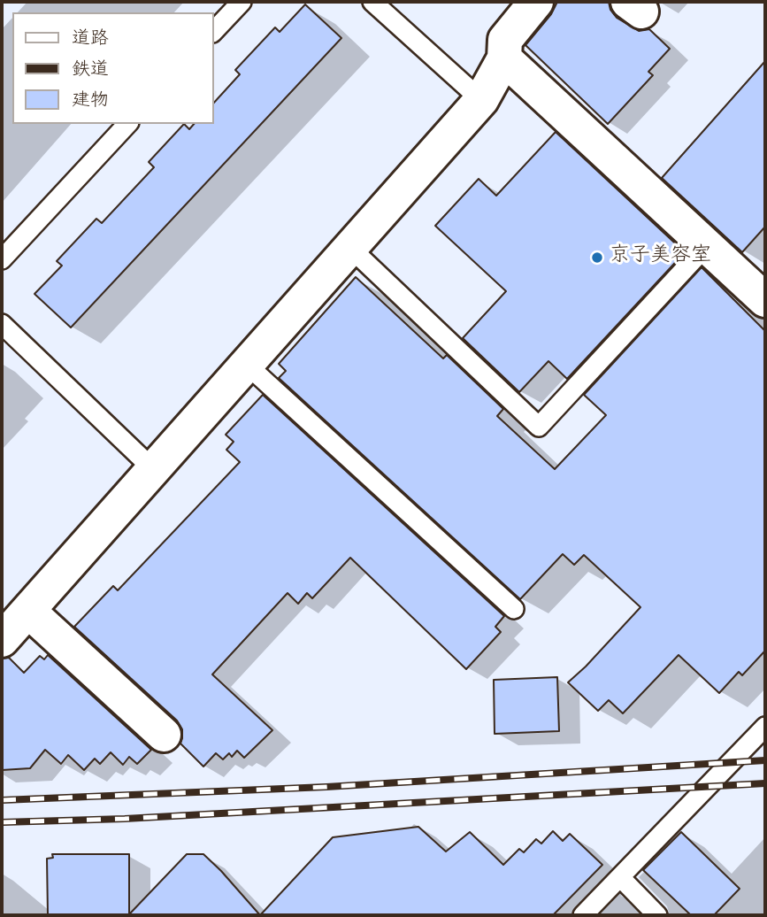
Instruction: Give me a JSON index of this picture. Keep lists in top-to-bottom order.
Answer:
{
  "places": ["京子美容室"],
  "legend": ["道路", "鉄道", "建物"]
}
